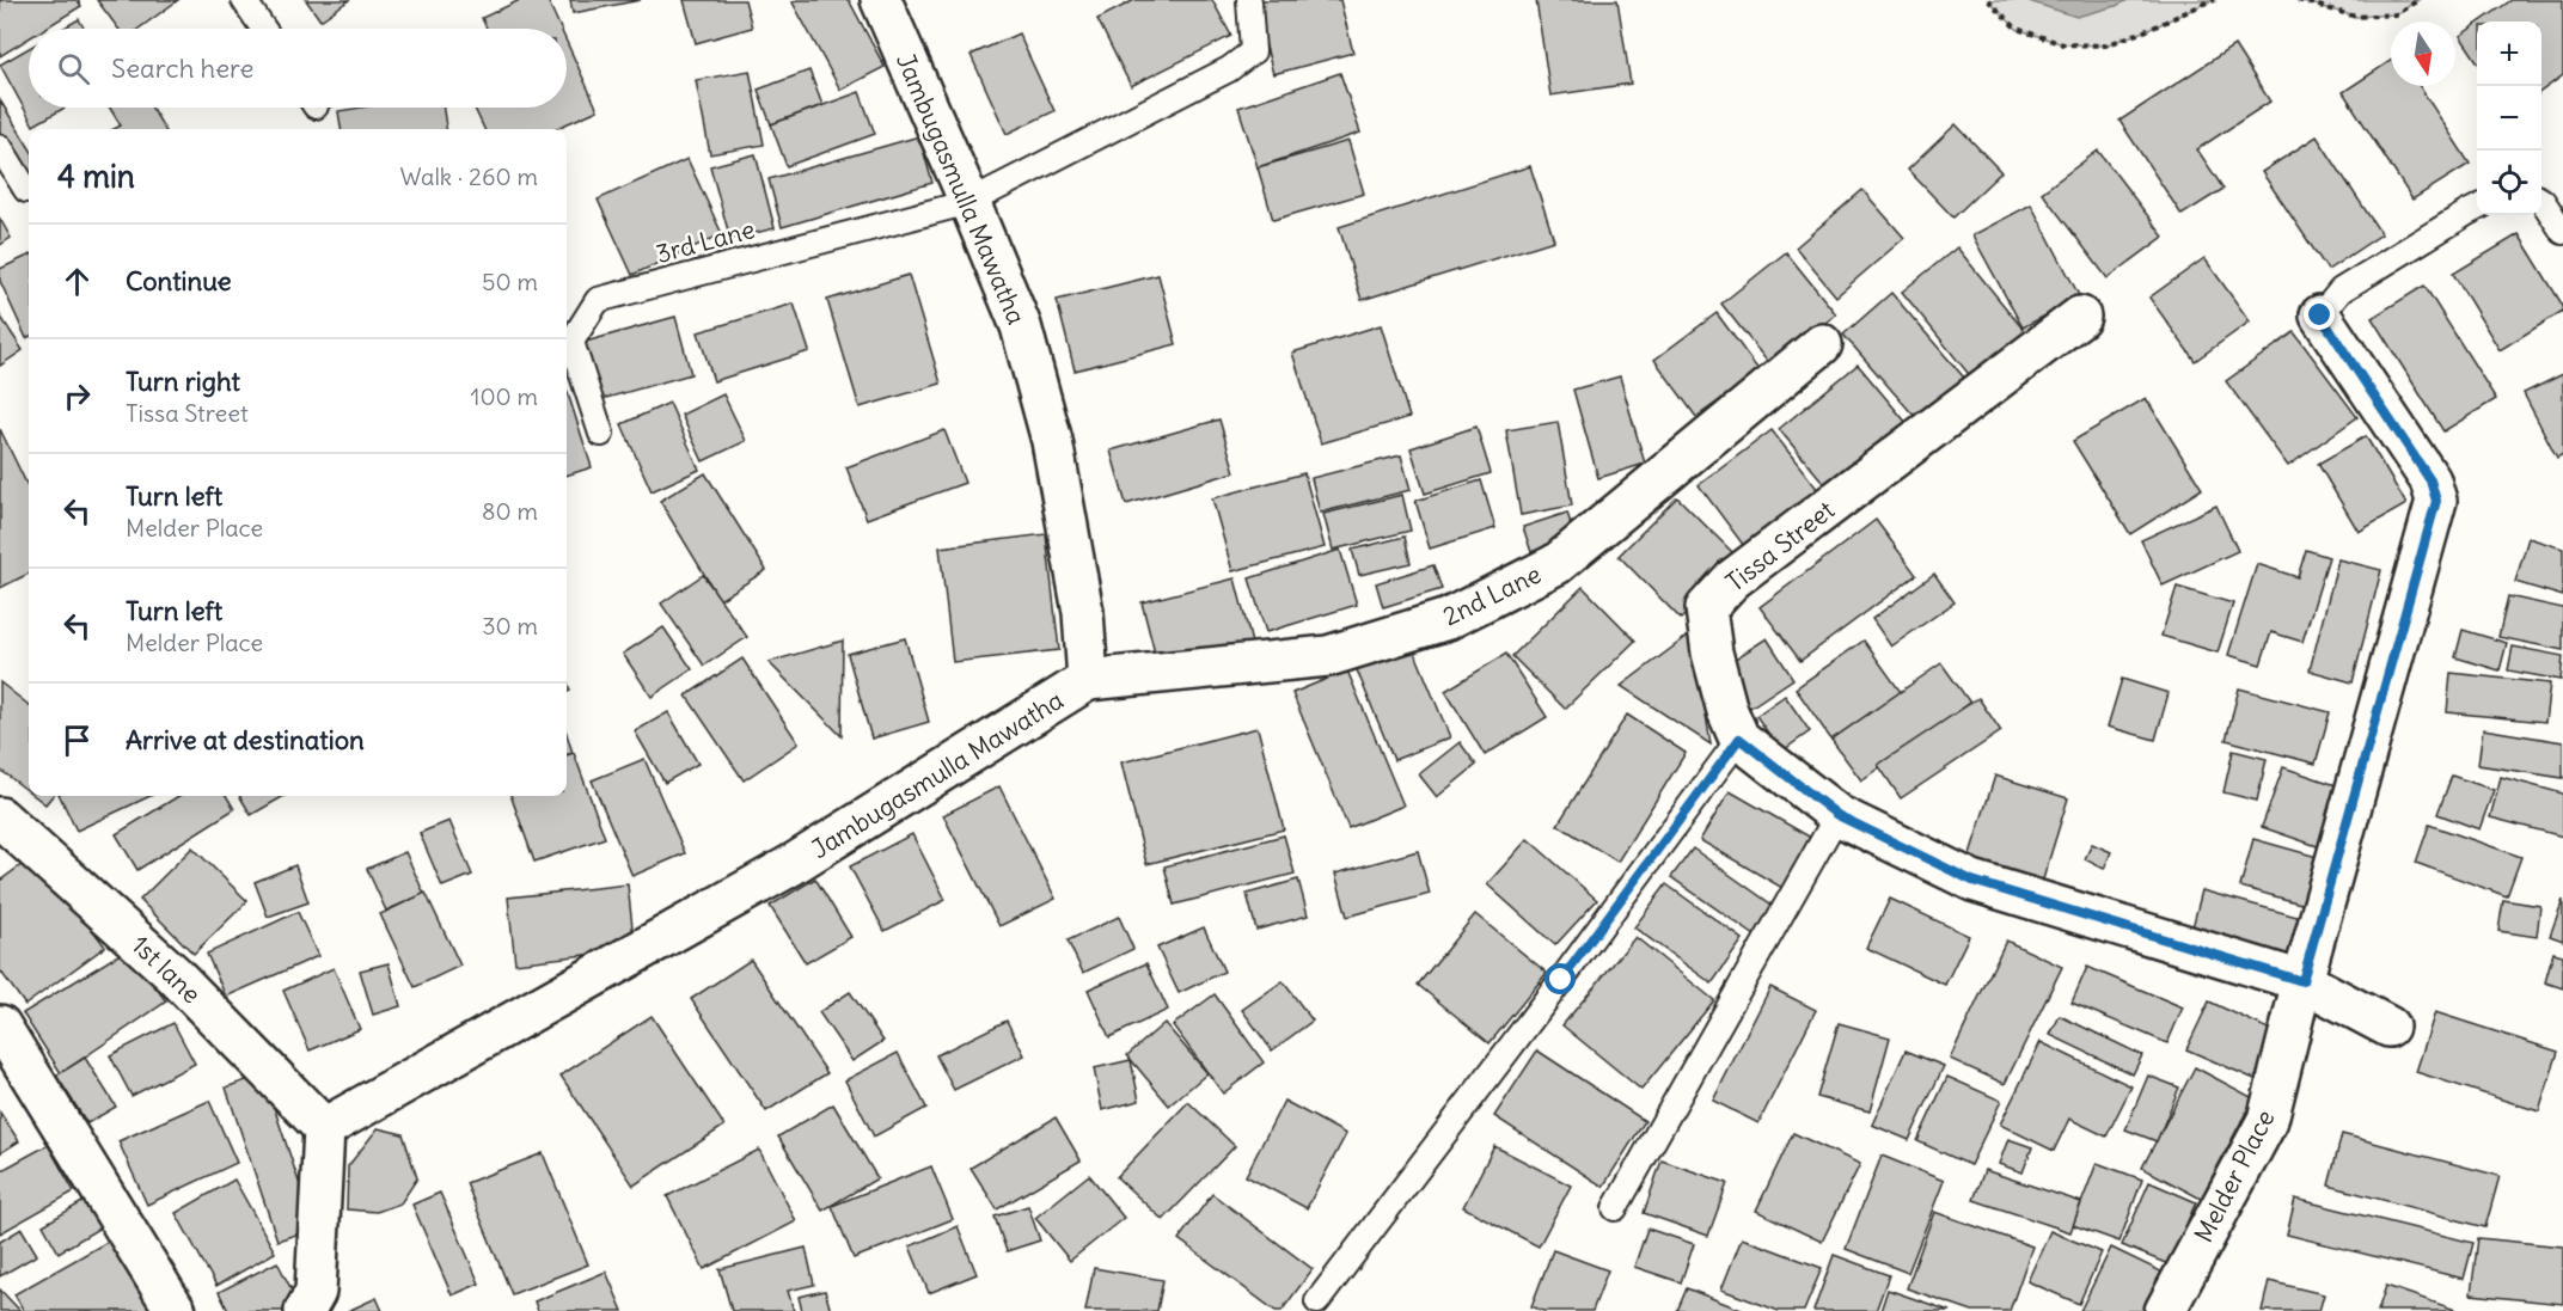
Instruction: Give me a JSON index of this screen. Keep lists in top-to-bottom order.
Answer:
{
  "streets": {
    "street": [
      "Jambugasmulla Mawatha",
      "Tissa Street",
      "2nd Lane",
      "1st lane",
      "Melder Place"
    ],
    "lane": ["3rd Lane"]
  },
  "crossings": [
    ["Jambugasmulla Mawatha", "3rd Lane"],
    ["Jambugasmulla Mawatha", "2nd Lane"],
    ["Jambugasmulla Mawatha", "1st lane"],
    ["Tissa Street", "Melder Place"]
  ],
  "north": "bottom",
  "page": {
    "map_buttons": ["+", "−"],
    "search": "Search here",
    "heading": ["4 min", "Walk · 260 m"],
    "list": [
      ["Continue", "50 m"],
      ["Turn right", "Tissa Street", "100 m"],
      ["Turn left", "Melder Place", "80 m"],
      ["Turn left", "Melder Place", "30 m"],
      "Arrive at destination"
    ]
  }
}
